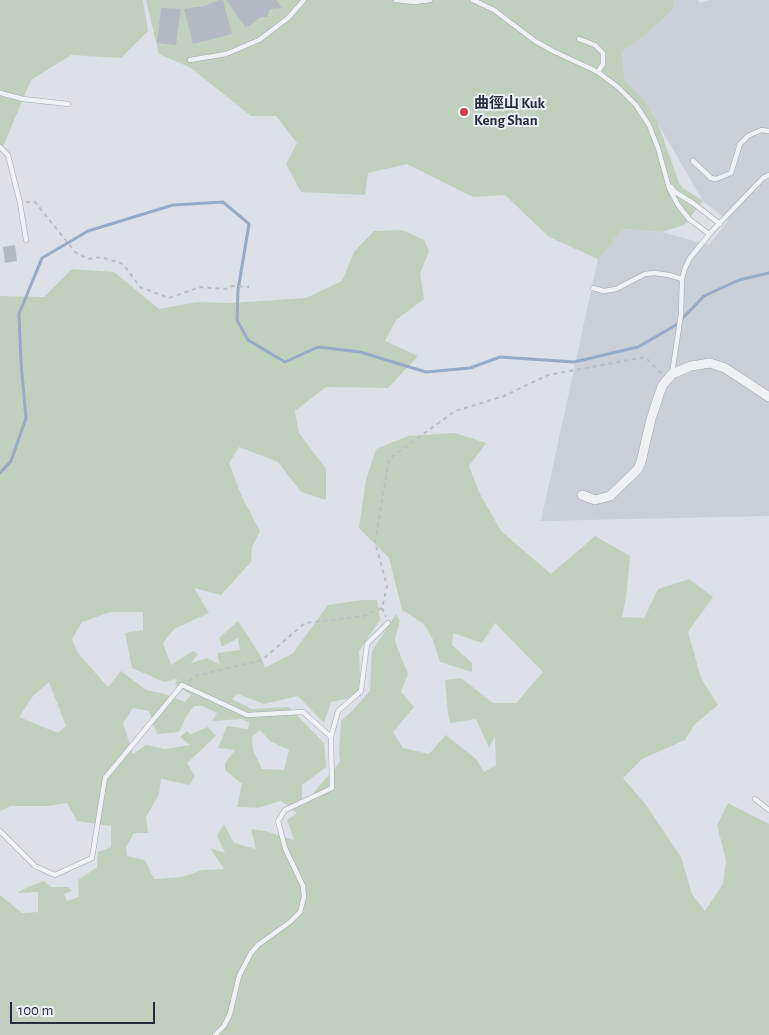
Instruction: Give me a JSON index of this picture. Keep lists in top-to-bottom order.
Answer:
{
  "places": ["曲徑山 Kuk Keng Shan"],
  "scale_bar": "100 m"
}
